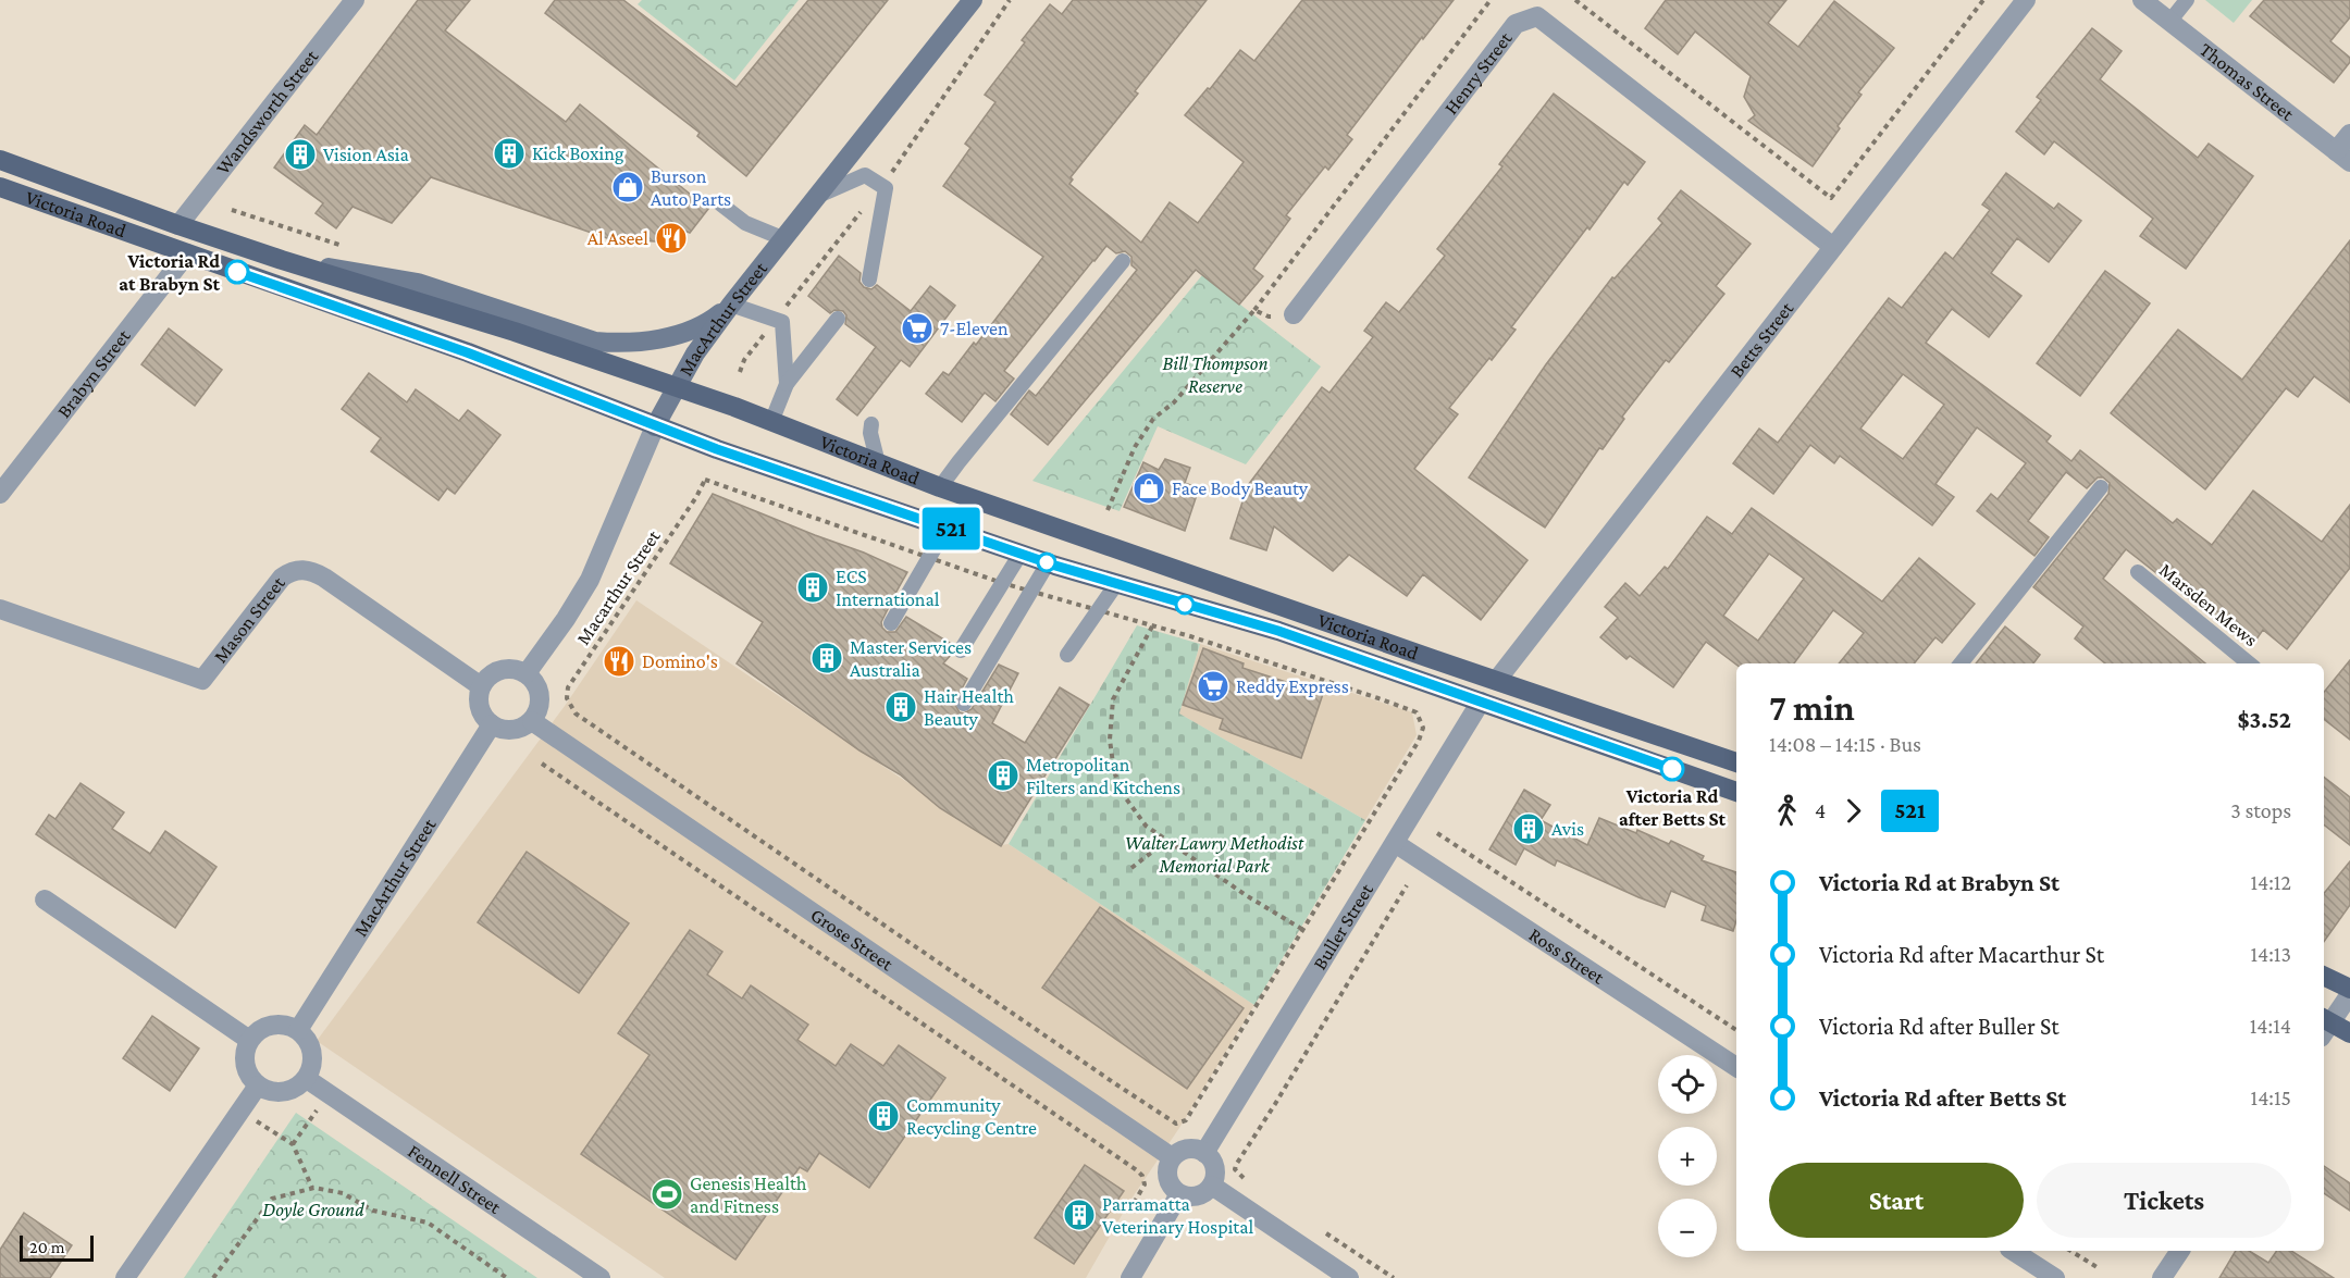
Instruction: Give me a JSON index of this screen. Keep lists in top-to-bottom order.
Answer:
{
  "streets": {
    "main road": ["Victoria Road", "MacArthur Street"],
    "street": [
      "Henry Street",
      "Thomas Street",
      "Wandsworth Street",
      "Betts Street",
      "Brabyn Street",
      "Mason Street",
      "Buller Street",
      "Grose Street",
      "Ross Street",
      "Fennell Street"
    ],
    "lane": ["Marsden Mews"],
    "path": ["Macarthur Street"]
  },
  "crossings": [
    ["Henry Street", "Betts Street"],
    ["Wandsworth Street", "Victoria Road"],
    ["Victoria Road", "MacArthur Street"],
    ["Victoria Road", "Betts Street"],
    ["Victoria Road", "Brabyn Street"],
    ["Victoria Road", "Buller Street"],
    ["MacArthur Street", "Mason Street"],
    ["MacArthur Street", "Grose Street"],
    ["MacArthur Street", "Fennell Street"],
    ["Macarthur Street", "Grose Street"],
    ["Mason Street", "Grose Street"],
    ["Buller Street", "Grose Street"],
    ["Buller Street", "Ross Street"]
  ],
  "parks": ["Bill Thompson Reserve", "Walter Lawry Methodist Memorial Park", "Doyle Ground"],
  "places": {
    "building": [
      "Kick Boxing",
      "Vision Asia",
      "ECS International",
      "Master Services Australia",
      "Hair Health Beauty",
      "Metropolitan Filters and Kitchens",
      "Avis",
      "Community Recycling Centre",
      "Parramatta Veterinary Hospital"
    ],
    "shop": ["Burson Auto Parts", "Face Body Beauty"],
    "restaurant": ["Al Aseel", "Domino's"],
    "other": ["Victoria Rd at Brabyn St", "Victoria Rd after Betts St"],
    "supermarket": ["7-Eleven", "Reddy Express"],
    "sports": ["Genesis Health and Fitness"]
  },
  "lines": ["bus line 521"],
  "scale_bar": "20 m",
  "page": {
    "on_map": "521",
    "heading": ["7 min", "14:08 – 14:15 · Bus", "$3.52"],
    "legs": ["4", "521", "3 stops"],
    "list": [
      {
        "name": "Victoria Rd at Brabyn St",
        "value": "14:12"
      },
      {
        "name": "Victoria Rd after Macarthur St",
        "value": "14:13"
      },
      {
        "name": "Victoria Rd after Buller St",
        "value": "14:14"
      },
      {
        "name": "Victoria Rd after Betts St",
        "value": "14:15"
      }
    ],
    "map_buttons": ["+", "−"],
    "buttons": ["Start", "Tickets"],
    "scale": "20 m"
  }
}
